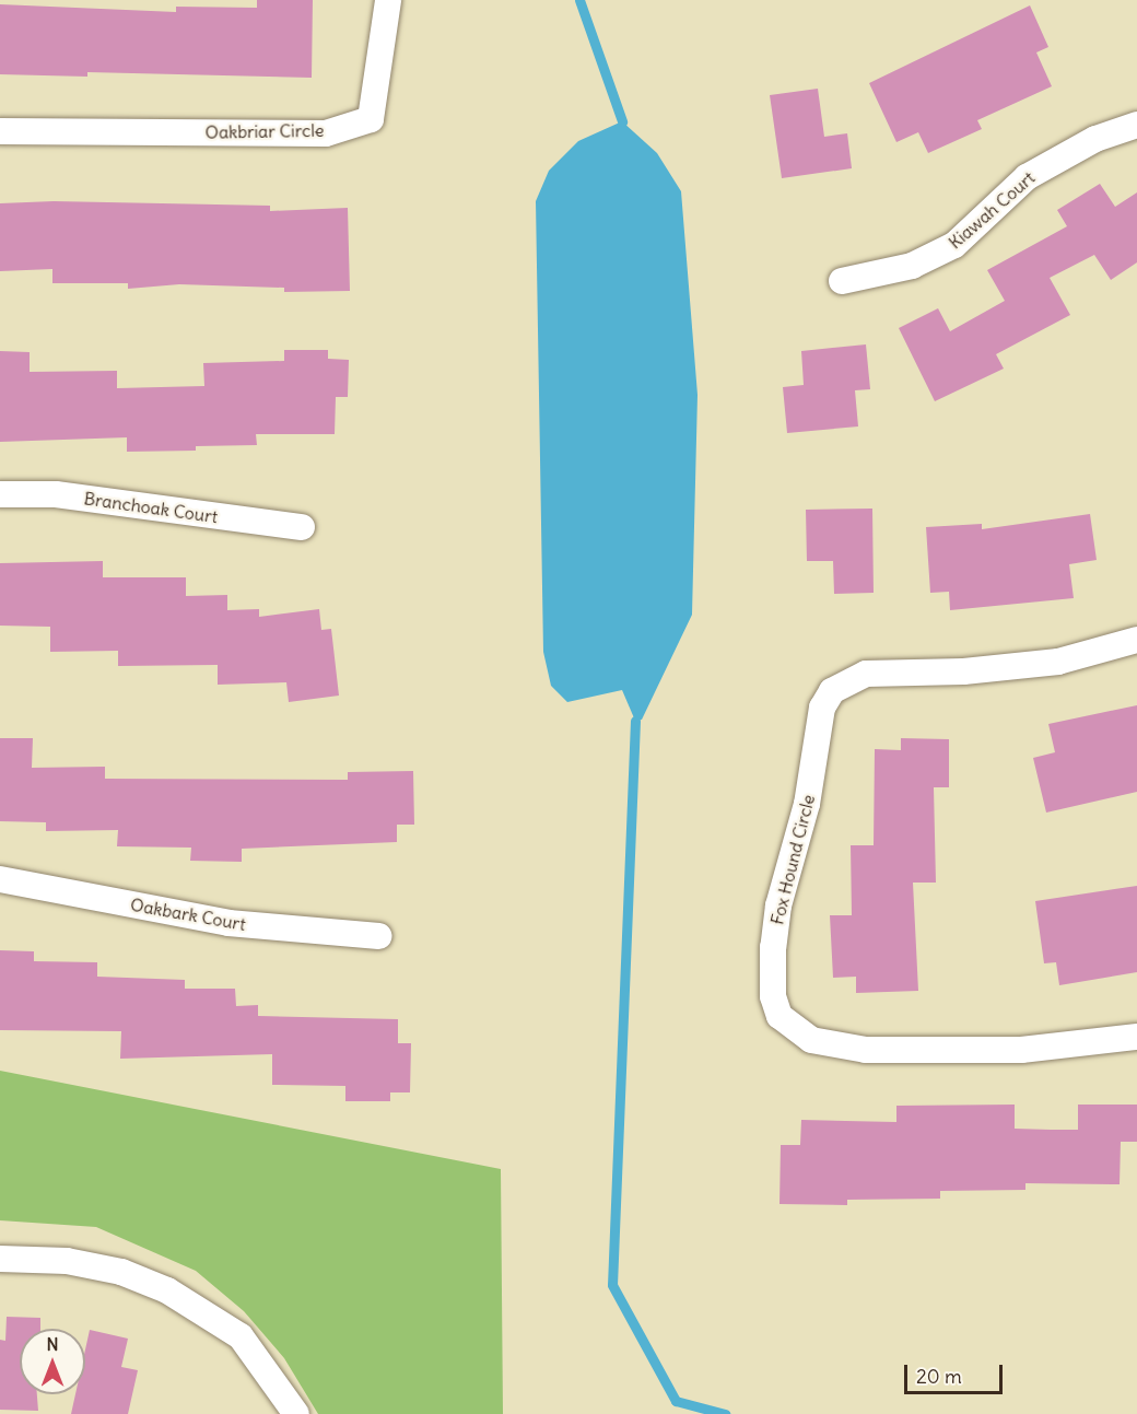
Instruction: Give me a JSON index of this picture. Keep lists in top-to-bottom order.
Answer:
{
  "streets": {
    "street": [
      "Oakbriar Circle",
      "Kiawah Court",
      "Branchoak Court",
      "Fox Hound Circle",
      "Oakbark Court"
    ]
  },
  "scale_bar": "20 m",
  "north": "top"
}
